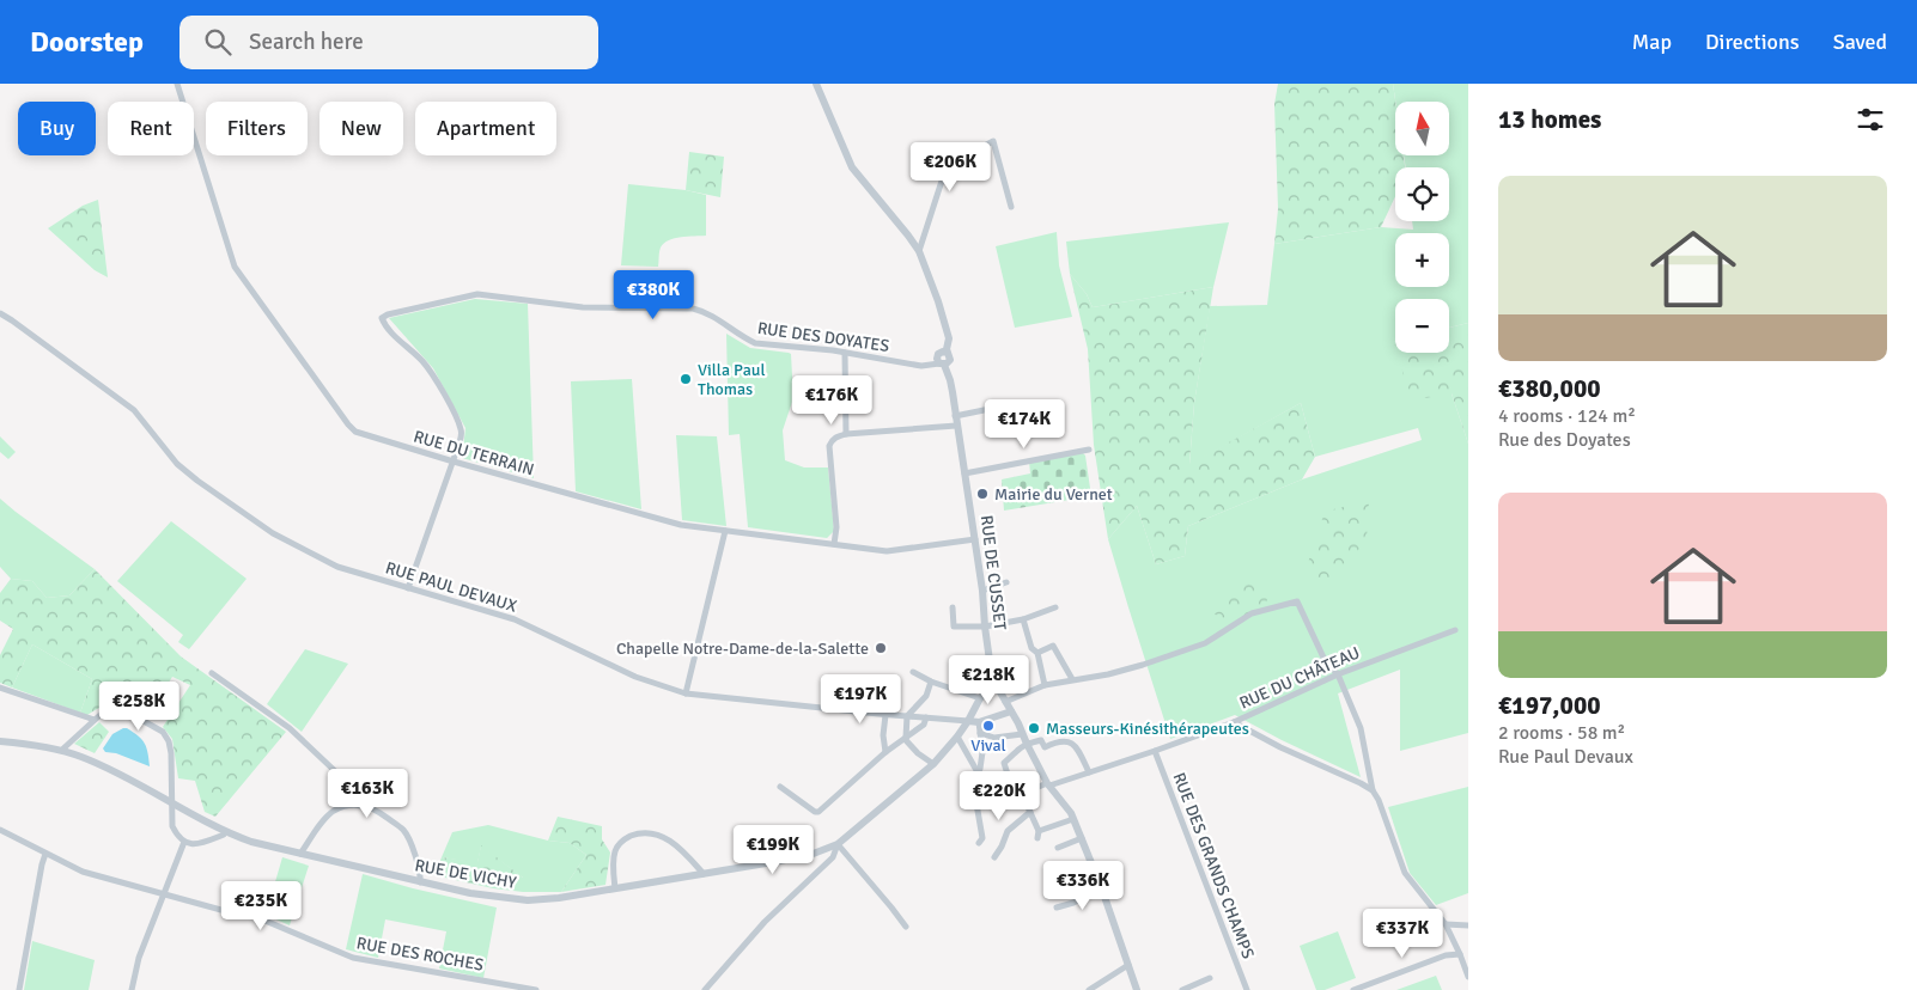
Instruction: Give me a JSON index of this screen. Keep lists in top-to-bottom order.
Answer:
{
  "streets": {
    "street": [
      "RUE DES DOYATES",
      "RUE DU TERRAIN",
      "RUE DE CUSSET",
      "RUE PAUL DEVAUX",
      "RUE DU CHÂTEAU",
      "RUE DES GRANDS CHAMPS",
      "RUE DE VICHY",
      "RUE DES ROCHES"
    ]
  },
  "crossings": [
    ["RUE DES DOYATES", "RUE DU TERRAIN"],
    ["RUE DES DOYATES", "RUE DE CUSSET"],
    ["RUE DU TERRAIN", "RUE DE CUSSET"],
    ["RUE DE CUSSET", "RUE DE VICHY"],
    ["RUE PAUL DEVAUX", "RUE DE VICHY"],
    ["RUE DU CHÂTEAU", "RUE DES GRANDS CHAMPS"]
  ],
  "places": [
    "Villa Paul Thomas",
    "Mairie du Vernet",
    "Chapelle Notre-Dame-de-la-Salette",
    "Vival",
    "Masseurs-Kinésithérapeutes"
  ],
  "north": "top",
  "page": {
    "header": "Doorstep",
    "search": "Search here",
    "nav": ["Map", "Directions", "Saved"],
    "heading": "13 homes",
    "map_buttons": ["+", "−"],
    "chip": [
      "Buy",
      "Rent",
      "Filters",
      "New",
      "Apartment"
    ],
    "price": [
      "€206K",
      "€380K",
      "€176K",
      "€174K",
      "€218K",
      "€197K",
      "€258K",
      "€163K",
      "€220K",
      "€199K",
      "€336K",
      "€235K",
      "€337K"
    ],
    "list": [
      {
        "name": "€380,000",
        "note": "4 rooms · 124 m² · Rue des Doyates"
      },
      {
        "name": "€197,000",
        "note": "2 rooms · 58 m² · Rue Paul Devaux"
      }
    ]
  }
}
